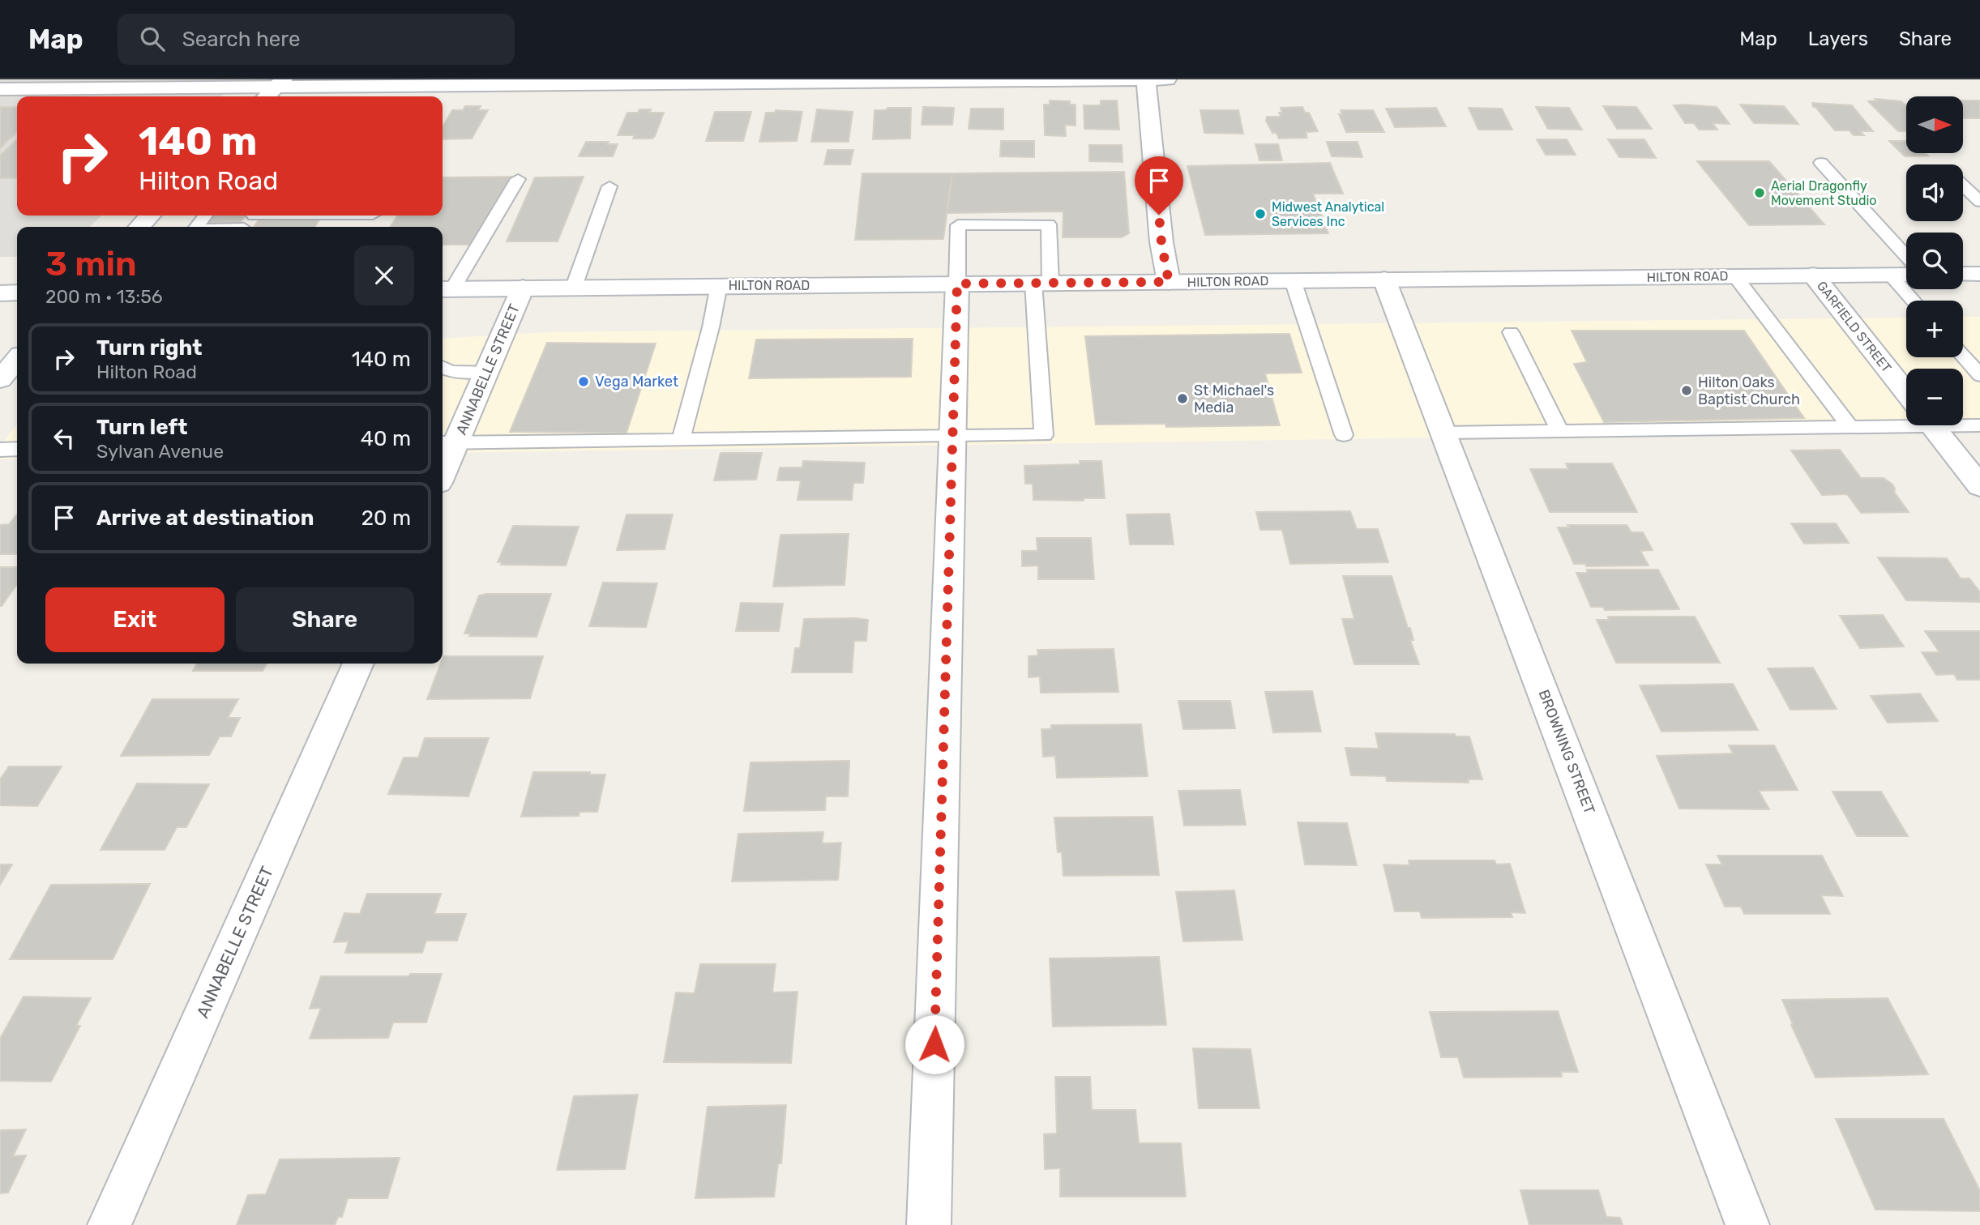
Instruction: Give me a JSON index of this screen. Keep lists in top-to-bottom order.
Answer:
{
  "streets": {
    "street": [
      "HILTON ROAD",
      "GARFIELD STREET",
      "ANNABELLE STREET",
      "BROWNING STREET"
    ]
  },
  "crossings": [
    ["HILTON ROAD", "GARFIELD STREET"],
    ["HILTON ROAD", "ANNABELLE STREET"],
    ["HILTON ROAD", "BROWNING STREET"]
  ],
  "places": [
    "Aerial Dragonfly Movement Studio",
    "Midwest Analytical Services Inc",
    "Vega Market",
    "Hilton Oaks Baptist Church",
    "St Michael's Media"
  ],
  "north": "right",
  "page": {
    "header": "Map",
    "search": "Search here",
    "nav": ["Map", "Layers", "Share"],
    "map_buttons": ["+", "−"],
    "turn": ["140 m", "Hilton Road"],
    "heading": ["3 min", "200 m · 13:56"],
    "list": [
      {
        "name": "Turn right",
        "note": "Hilton Road",
        "value": "140 m"
      },
      {
        "name": "Turn left",
        "note": "Sylvan Avenue",
        "value": "40 m"
      },
      {
        "name": "Arrive at destination",
        "value": "20 m"
      }
    ],
    "buttons": ["Exit", "Share"]
  }
}
